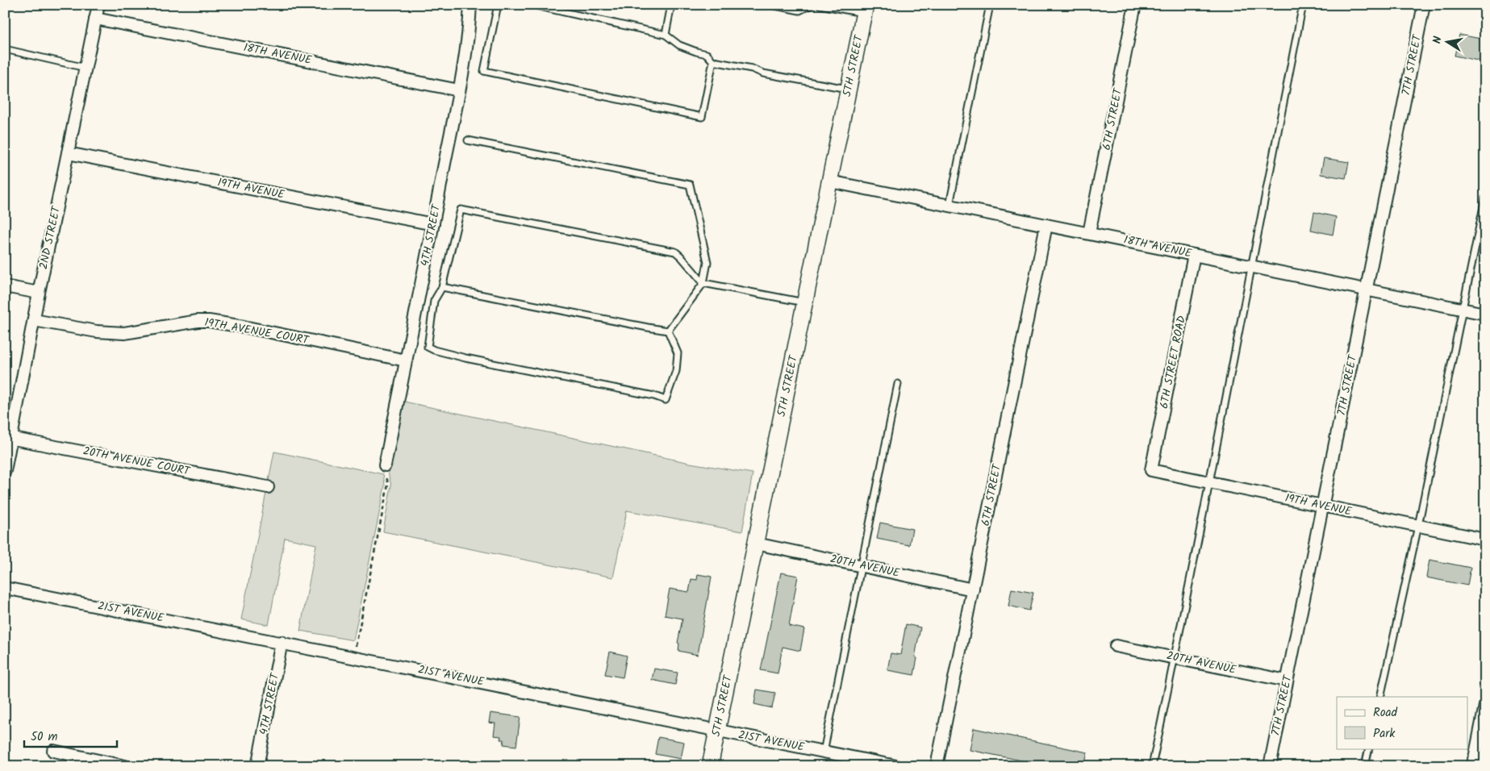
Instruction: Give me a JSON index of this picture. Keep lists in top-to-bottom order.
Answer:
{
  "streets": {
    "main road": ["5TH STREET"],
    "street": [
      "18TH AVENUE",
      "7TH STREET",
      "6TH STREET",
      "19TH AVENUE",
      "4TH STREET",
      "2ND STREET",
      "19TH AVENUE COURT",
      "6TH STREET ROAD",
      "20TH AVENUE COURT",
      "20TH AVENUE",
      "21ST AVENUE"
    ]
  },
  "crossings": [
    ["18TH AVENUE", "5TH STREET"],
    ["18TH AVENUE", "7TH STREET"],
    ["18TH AVENUE", "6TH STREET"],
    ["18TH AVENUE", "4TH STREET"],
    ["18TH AVENUE", "2ND STREET"],
    ["18TH AVENUE", "6TH STREET ROAD"],
    ["5TH STREET", "20TH AVENUE"],
    ["5TH STREET", "21ST AVENUE"],
    ["7TH STREET", "19TH AVENUE"],
    ["7TH STREET", "20TH AVENUE"],
    ["6TH STREET", "20TH AVENUE"],
    ["19TH AVENUE", "4TH STREET"],
    ["19TH AVENUE", "2ND STREET"],
    ["19TH AVENUE", "6TH STREET ROAD"],
    ["4TH STREET", "19TH AVENUE COURT"],
    ["4TH STREET", "21ST AVENUE"],
    ["2ND STREET", "19TH AVENUE COURT"],
    ["2ND STREET", "20TH AVENUE COURT"]
  ],
  "legend": ["Road", "Park"],
  "scale_bar": "50 m",
  "north": "left"
}
